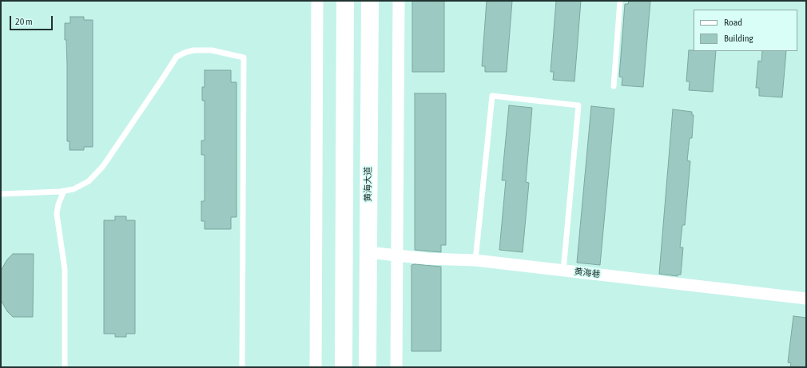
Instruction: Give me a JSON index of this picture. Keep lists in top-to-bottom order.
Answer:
{
  "streets": {
    "main road": ["黄海大道"],
    "street": ["黄海巷"]
  },
  "crossings": [
    ["黄海大道", "黄海巷"]
  ],
  "legend": ["Road", "Building"],
  "scale_bar": "20 m"
}
